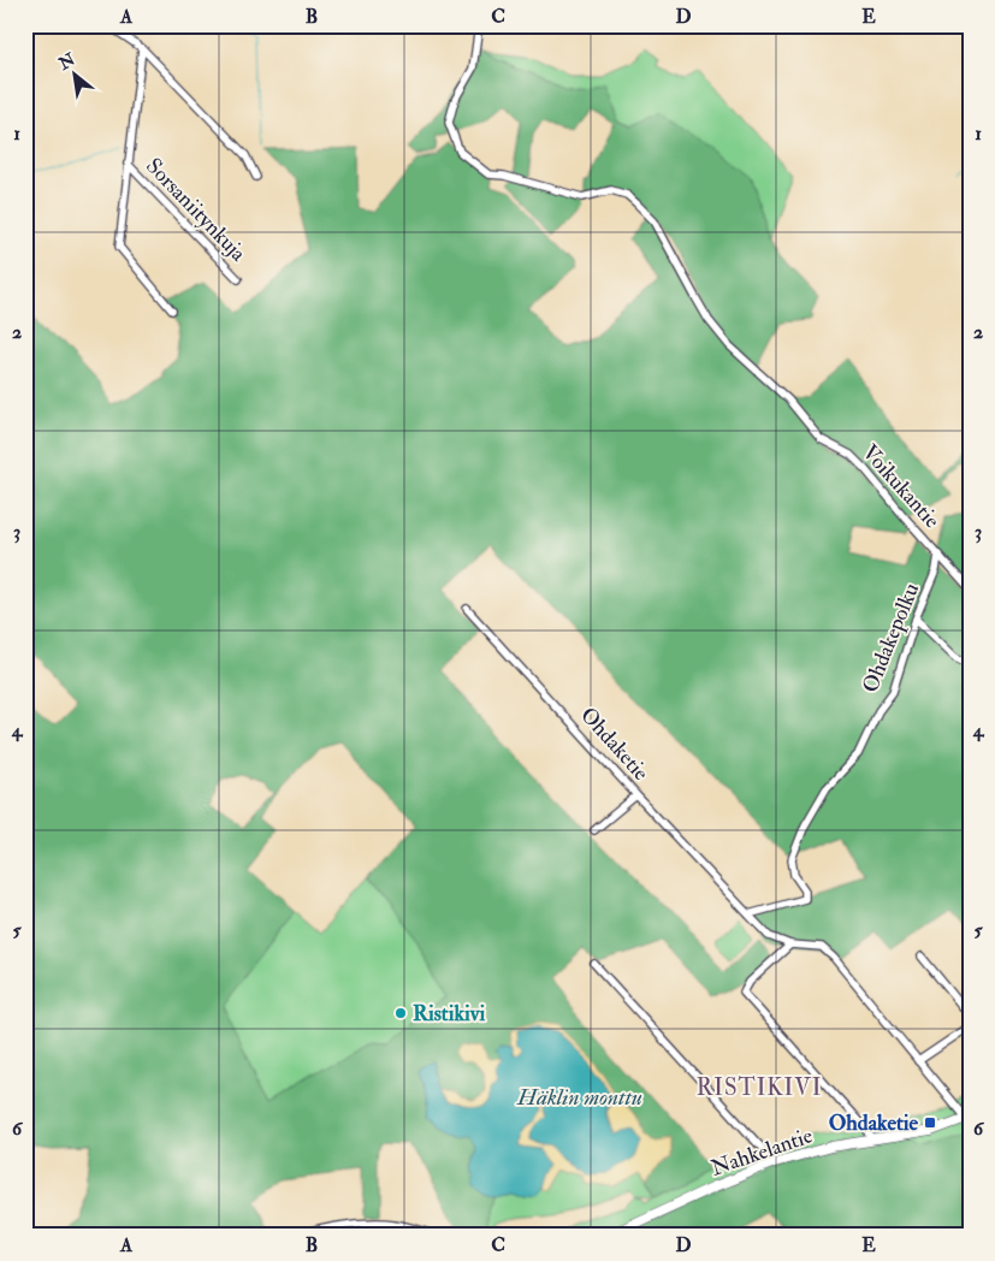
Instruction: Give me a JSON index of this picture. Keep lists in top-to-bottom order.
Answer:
{
  "streets": {
    "main road": ["Nahkelantie"],
    "street": [
      "Sorsaniitynkuja",
      "Voikukantie",
      "Ohdakepolku",
      "Ohdaketie"
    ]
  },
  "crossings": [
    ["Voikukantie", "Ohdakepolku"],
    ["Ohdakepolku", "Ohdaketie"],
    ["Ohdaketie", "Nahkelantie"]
  ],
  "districts": ["RISTIKIVI"],
  "water": ["Häklin monttu"],
  "places": {
    "other": ["Ristikivi"],
    "transit": ["Ohdaketie"]
  },
  "north": "top left",
  "grid": {
    "columns": [
      "A",
      "B",
      "C",
      "D",
      "E"
    ],
    "rows": [
      "1",
      "2",
      "3",
      "4",
      "5",
      "6"
    ]
  }
}
